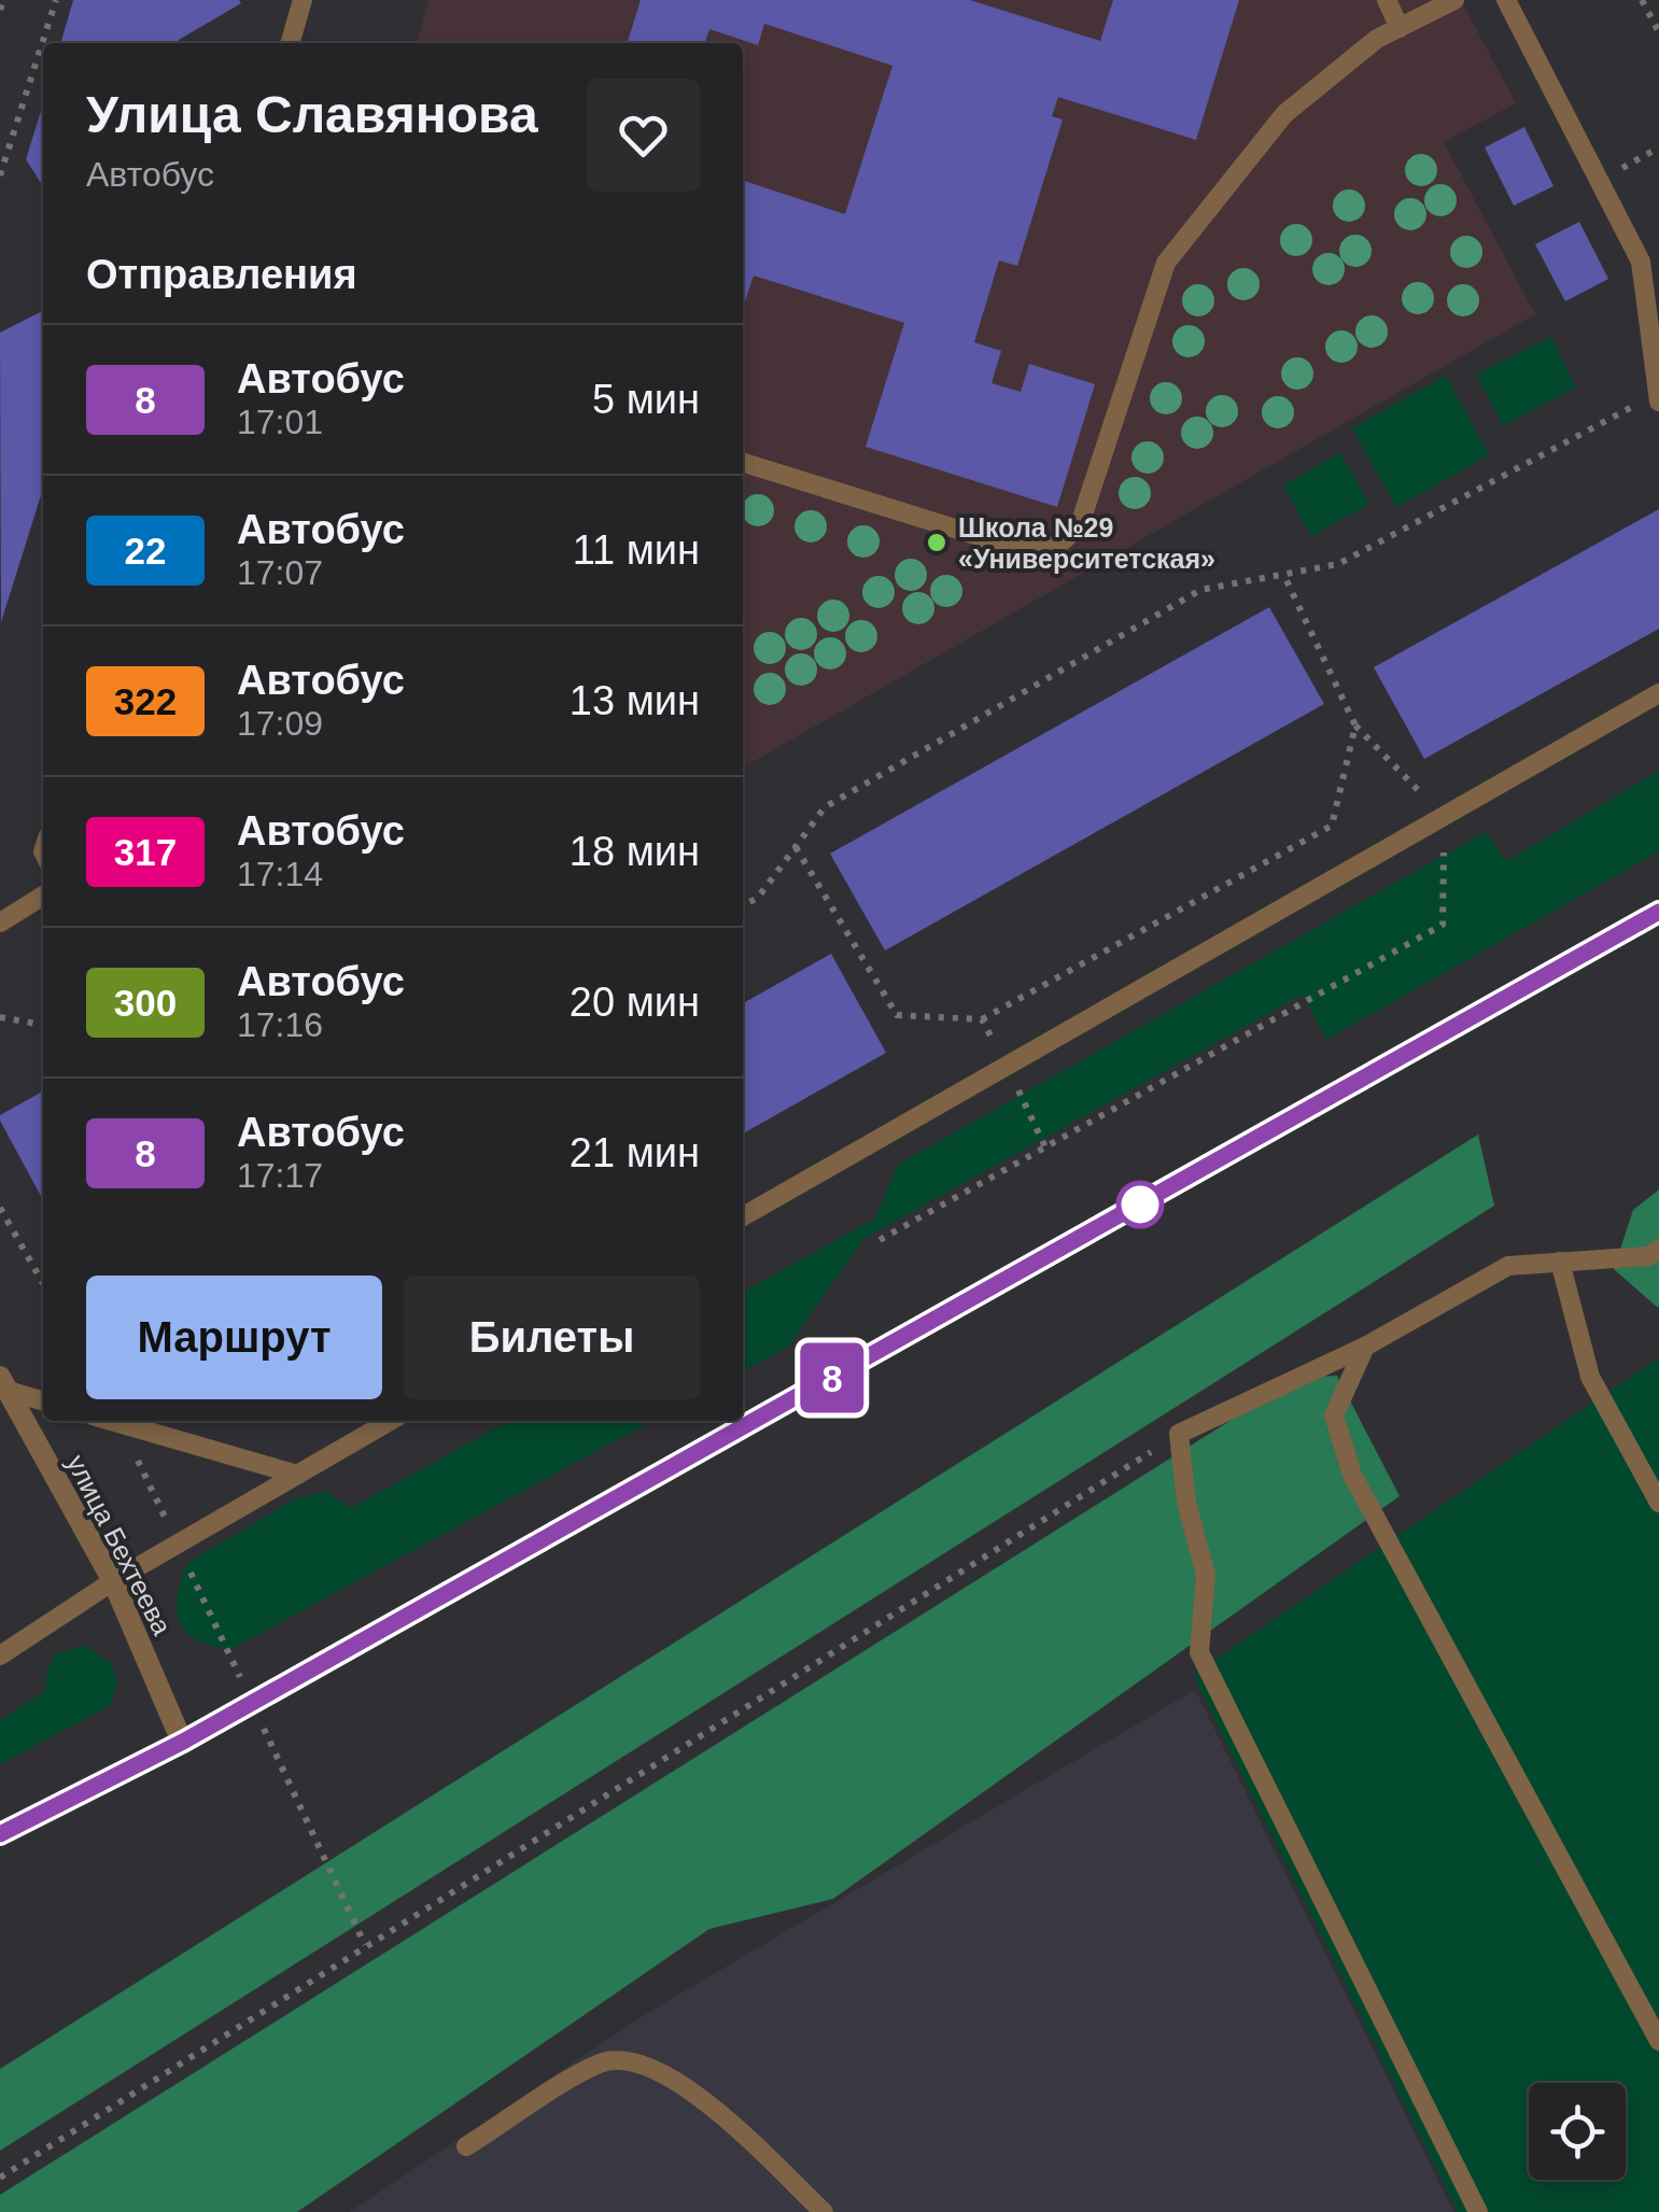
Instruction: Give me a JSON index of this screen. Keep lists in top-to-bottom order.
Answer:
{
  "streets": {
    "street": ["улица Бехтеева"]
  },
  "places": ["Школа №29 «Университетская»"],
  "lines": ["bus line 8"],
  "page": {
    "on_map": "8",
    "heading": [
      ["Улица Славянова", "Автобус"],
      "Отправления"
    ],
    "list": [
      {
        "mark": "8",
        "name": "Автобус",
        "note": "17:01",
        "value": "5 мин"
      },
      {
        "mark": "22",
        "name": "Автобус",
        "note": "17:07",
        "value": "11 мин"
      },
      {
        "mark": "322",
        "name": "Автобус",
        "note": "17:09",
        "value": "13 мин"
      },
      {
        "mark": "317",
        "name": "Автобус",
        "note": "17:14",
        "value": "18 мин"
      },
      {
        "mark": "300",
        "name": "Автобус",
        "note": "17:16",
        "value": "20 мин"
      },
      {
        "mark": "8",
        "name": "Автобус",
        "note": "17:17",
        "value": "21 мин"
      }
    ],
    "buttons": ["Маршрут", "Билеты"]
  }
}
